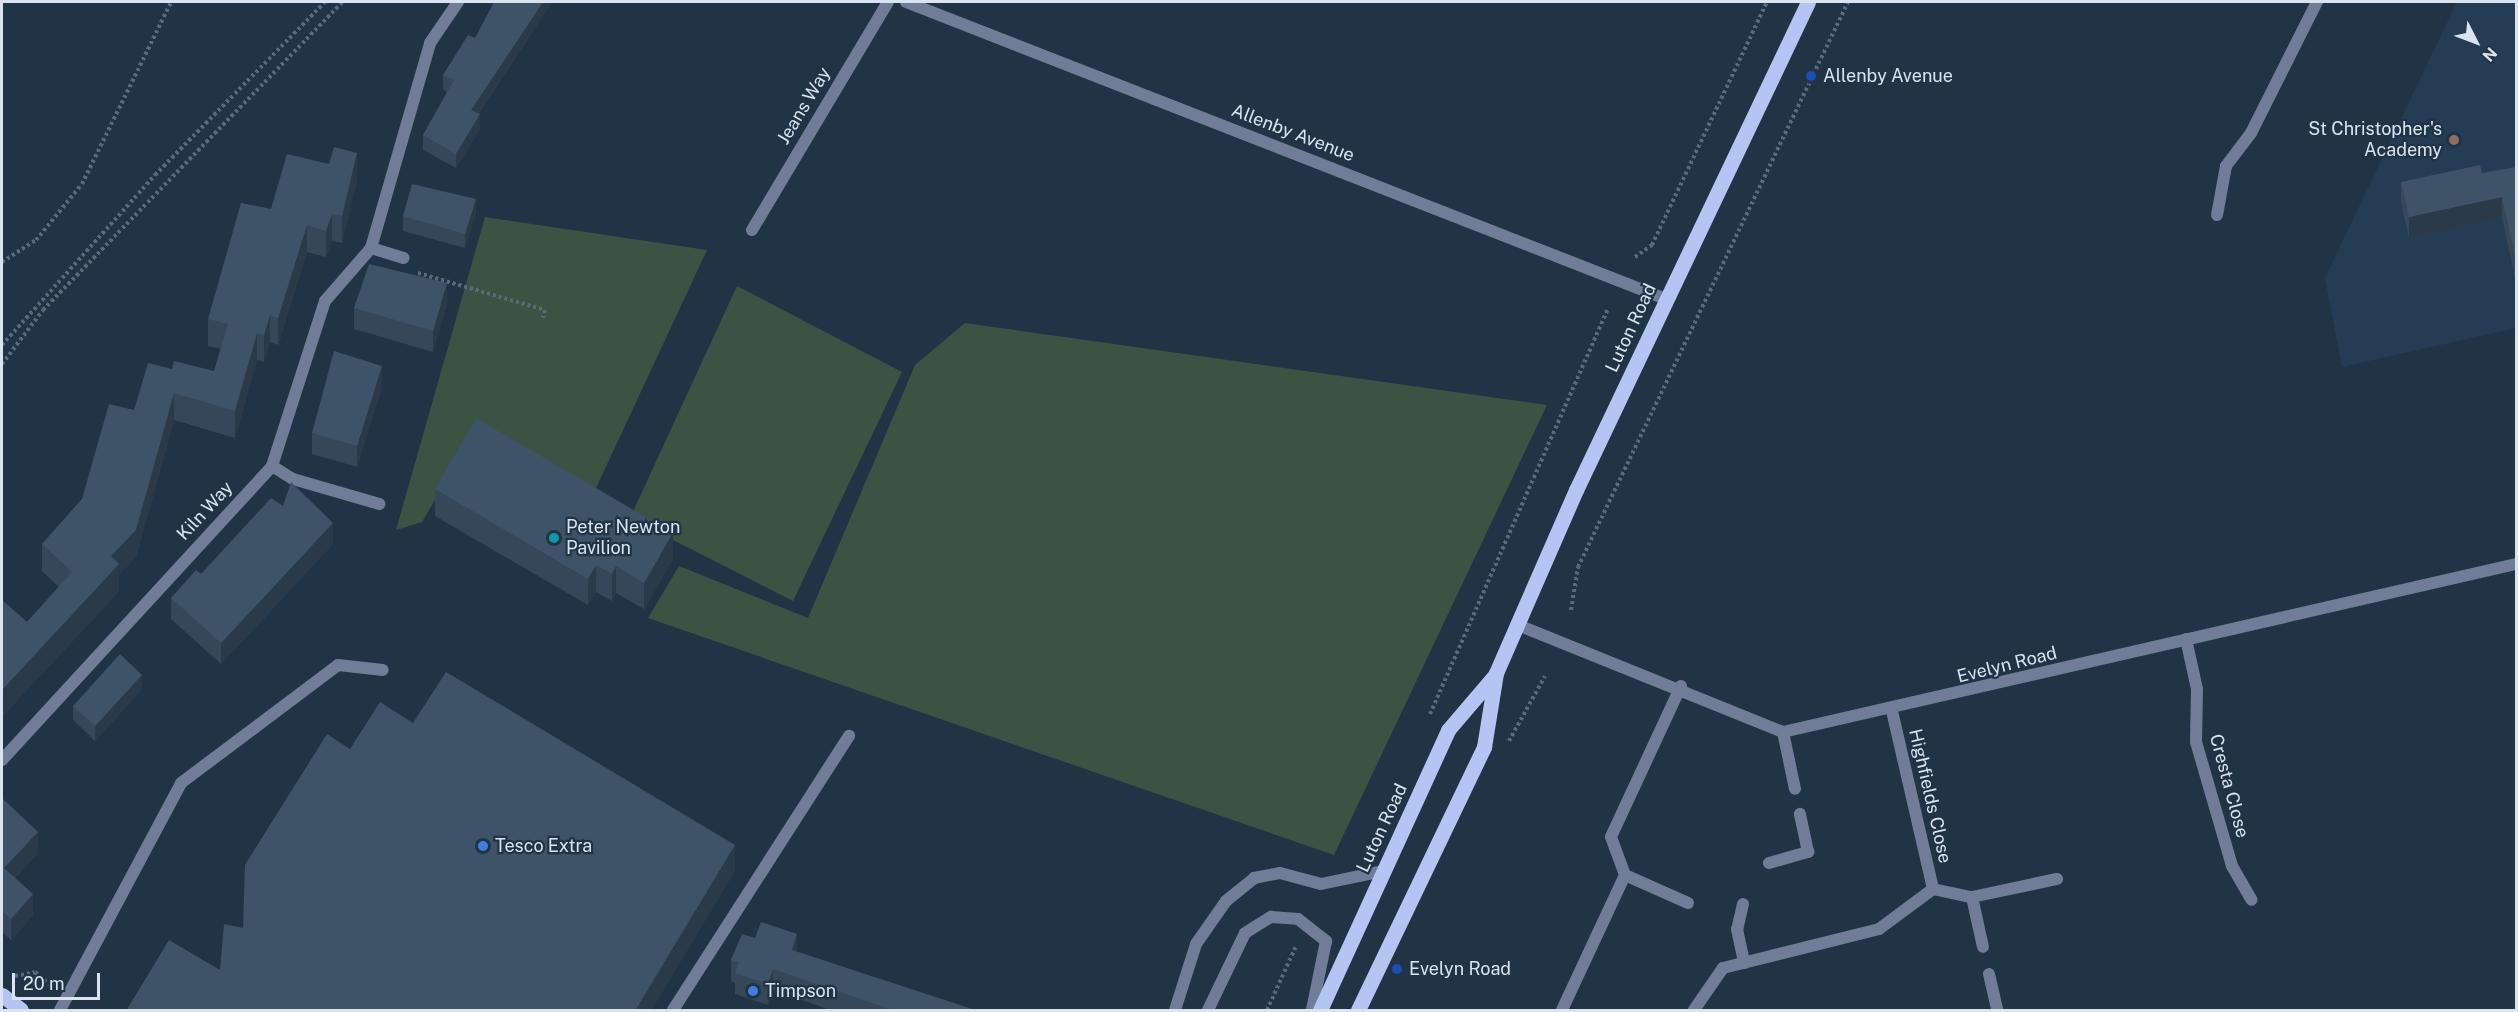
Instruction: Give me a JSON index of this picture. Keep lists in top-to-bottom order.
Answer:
{
  "streets": {
    "main road": ["Luton Road"],
    "street": [
      "Jeans Way",
      "Allenby Avenue",
      "Kiln Way",
      "Evelyn Road",
      "Cresta Close",
      "Highfields Close"
    ]
  },
  "crossings": [
    ["Allenby Avenue", "Luton Road"],
    ["Evelyn Road", "Cresta Close"],
    ["Evelyn Road", "Highfields Close"]
  ],
  "places": [
    "Allenby Avenue",
    "St Christopher's Academy",
    "Peter Newton Pavilion",
    "Tesco Extra",
    "Evelyn Road",
    "Timpson"
  ],
  "scale_bar": "20 m",
  "north": "bottom right"
}
